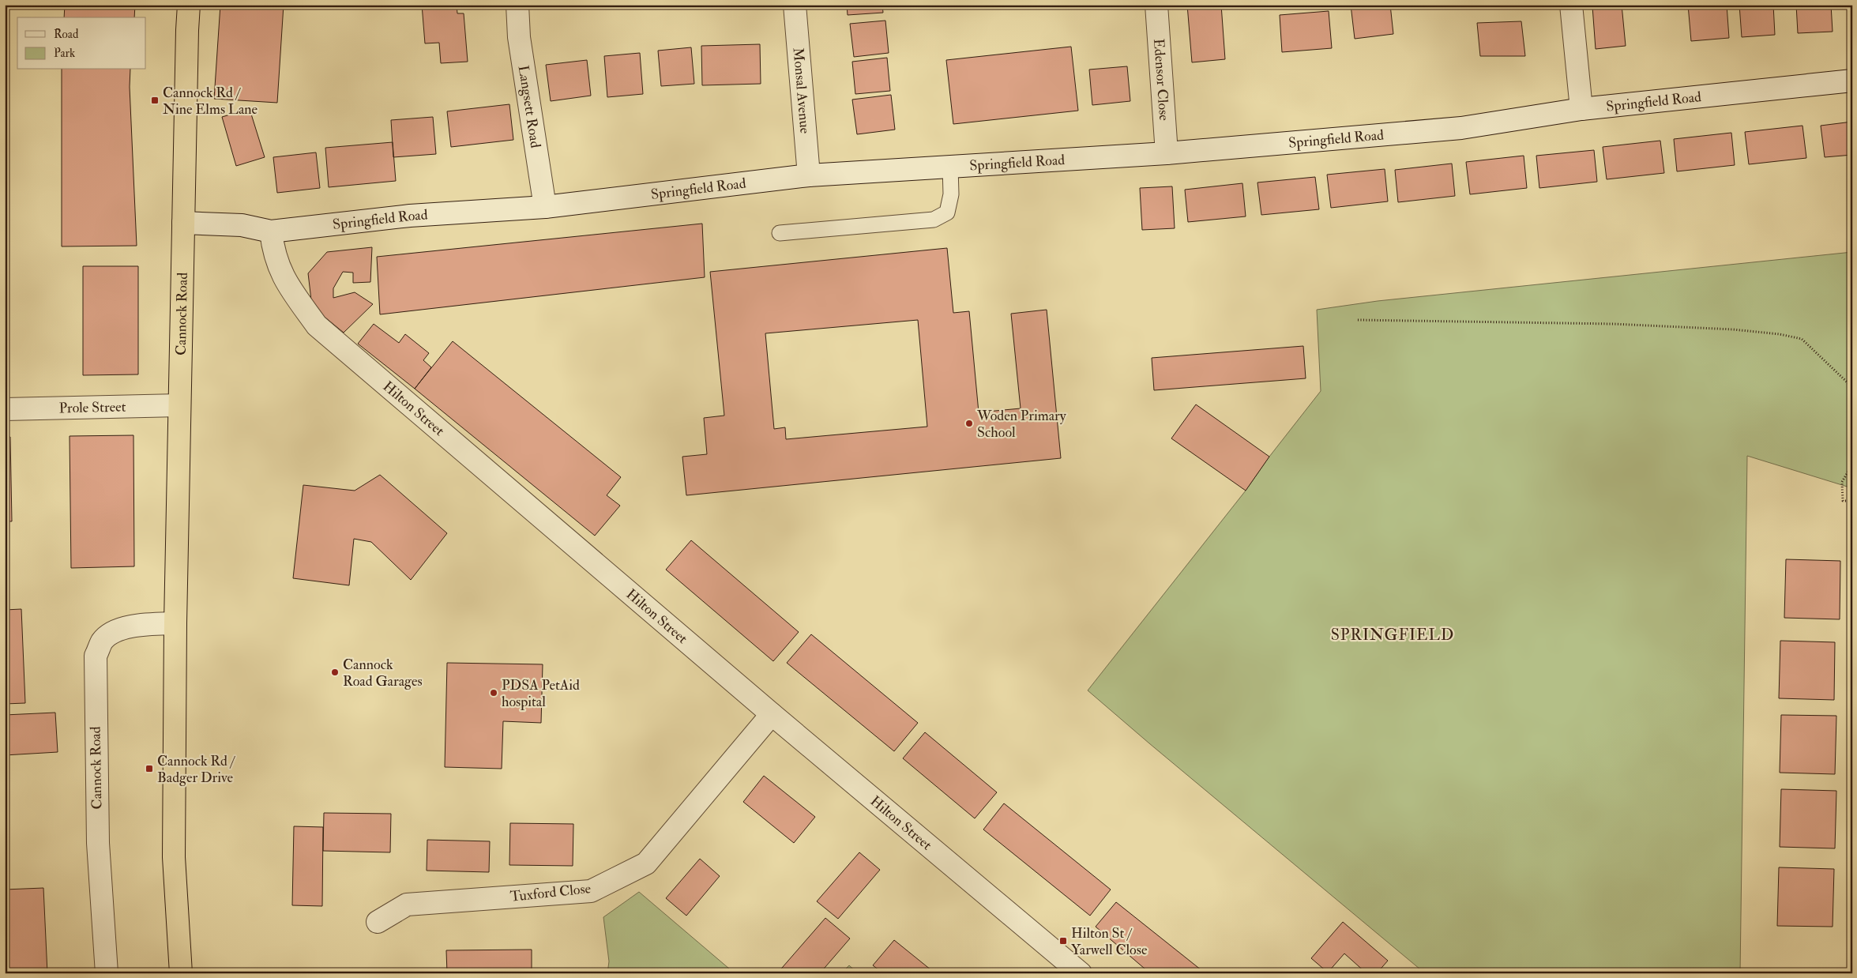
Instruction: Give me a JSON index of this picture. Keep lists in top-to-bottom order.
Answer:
{
  "streets": {
    "highway": ["Cannock Road"],
    "street": [
      "Edensor Close",
      "Monsal Avenue",
      "Springfield Road",
      "Langsett Road",
      "Prole Street",
      "Hilton Street",
      "Tuxford Close"
    ]
  },
  "crossings": [
    ["Edensor Close", "Springfield Road"],
    ["Monsal Avenue", "Springfield Road"],
    ["Springfield Road", "Langsett Road"],
    ["Springfield Road", "Cannock Road"],
    ["Springfield Road", "Hilton Street"],
    ["Cannock Road", "Prole Street"],
    ["Hilton Street", "Tuxford Close"]
  ],
  "districts": ["SPRINGFIELD"],
  "places": {
    "transit": ["Cannock Rd / Nine Elms Lane", "Cannock Rd / Badger Drive", "Hilton St / Yarwell Close"],
    "other": ["Woden Primary School", "Cannock Road Garages", "PDSA PetAid hospital"]
  },
  "legend": ["Road", "Park"]
}
